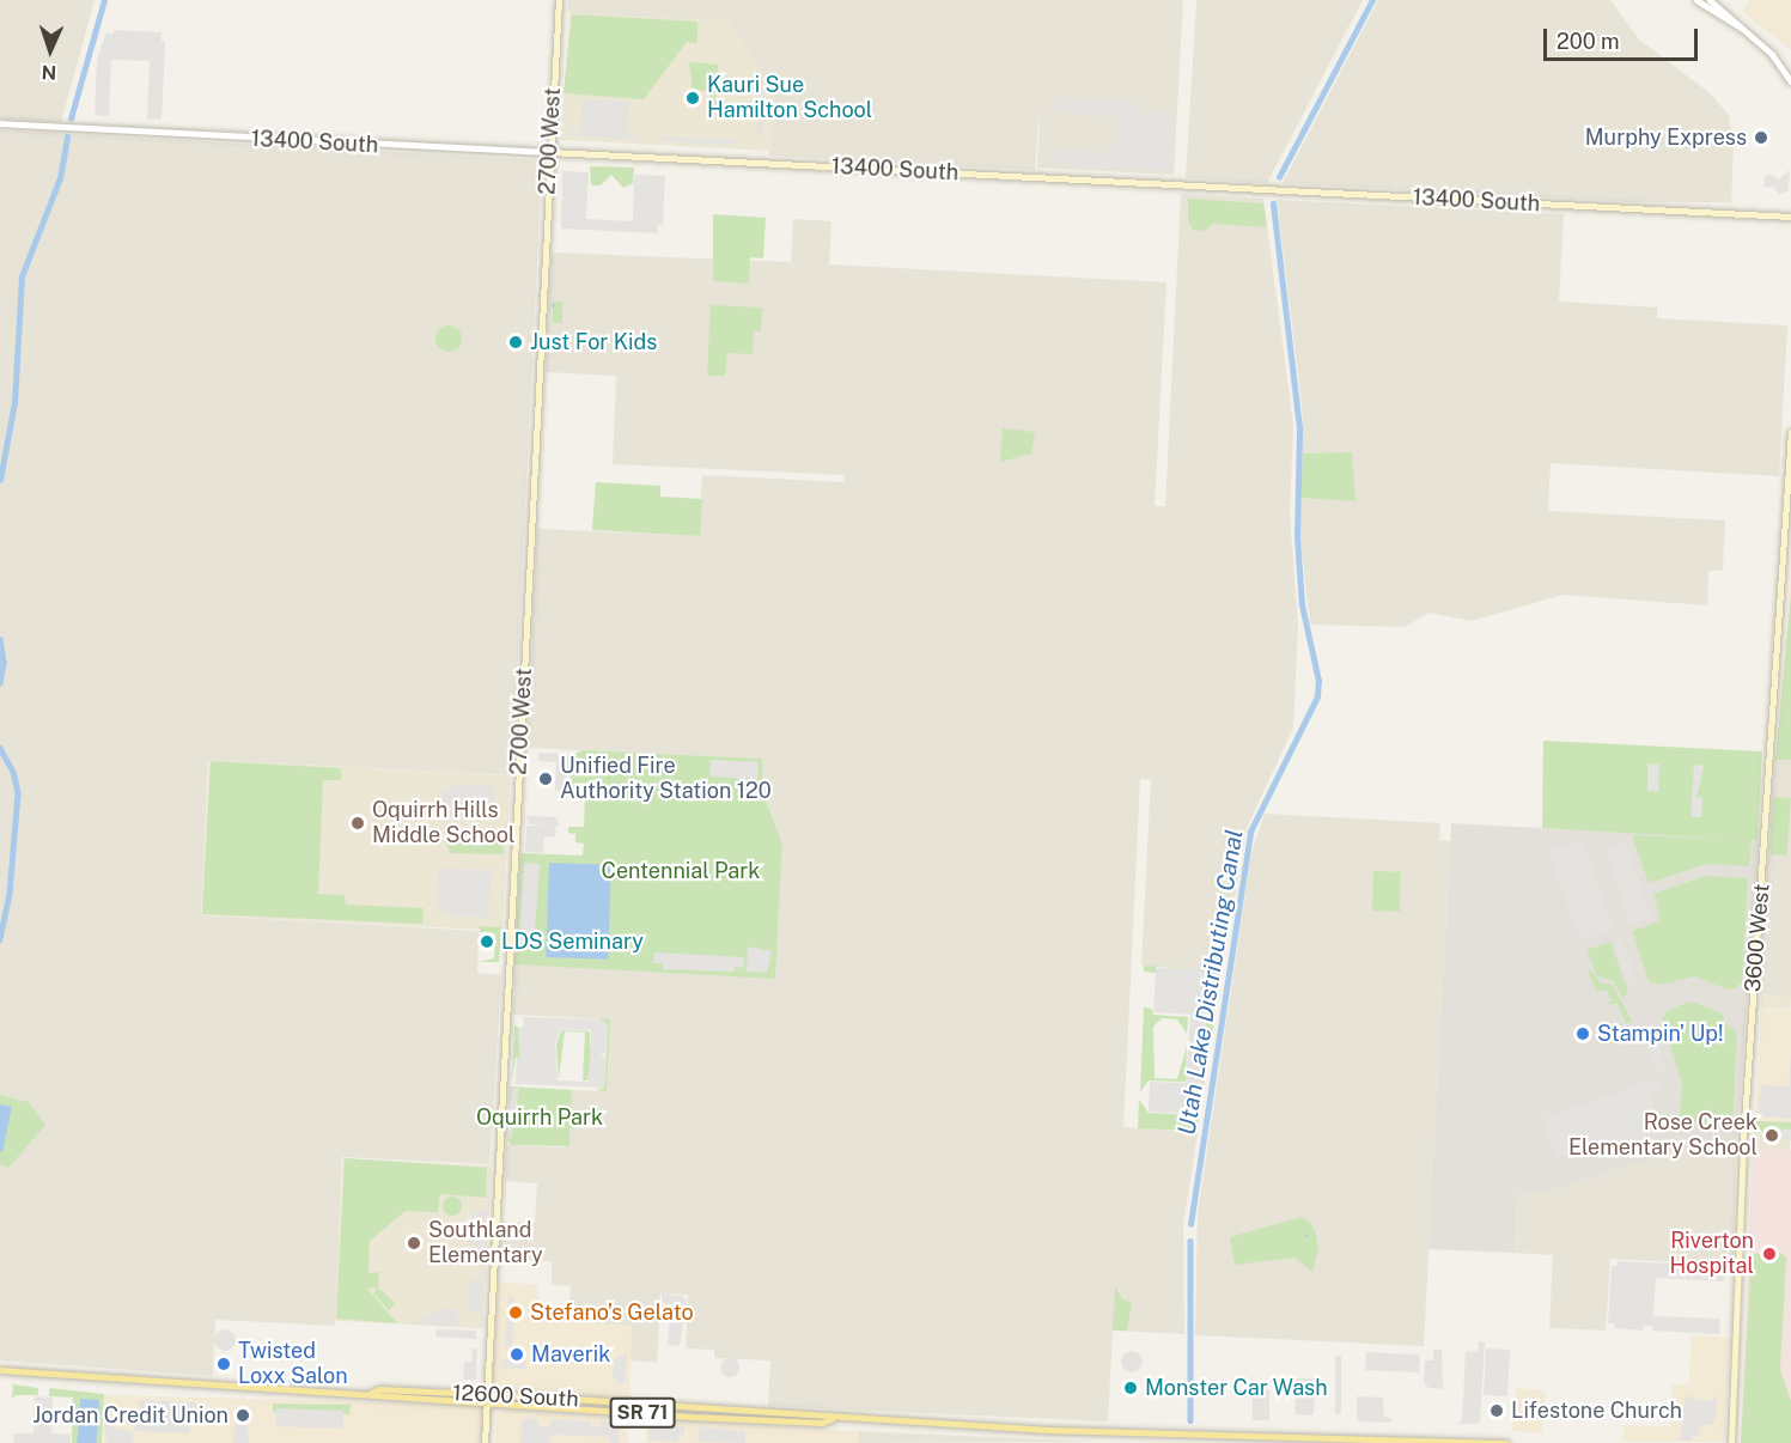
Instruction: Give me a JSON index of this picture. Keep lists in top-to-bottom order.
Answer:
{
  "streets": {
    "main road": [
      "2700 West",
      "13400 South",
      "3600 West",
      "12600 South",
      "SR 71"
    ]
  },
  "crossings": [
    ["2700 West", "13400 South"],
    ["2700 West", "12600 South"]
  ],
  "water": ["Utah Lake Distributing Canal"],
  "parks": ["Centennial Park", "Oquirrh Park"],
  "places": [
    "Kauri Sue Hamilton School",
    "Murphy Express",
    "Just For Kids",
    "Unified Fire Authority Station 120",
    "Oquirrh Hills Middle School",
    "LDS Seminary",
    "Stampin' Up!",
    "Rose Creek Elementary School",
    "Southland Elementary",
    "Riverton Hospital",
    "Stefano's Gelato",
    "Maverik",
    "Twisted Loxx Salon",
    "Monster Car Wash",
    "Lifestone Church",
    "Jordan Credit Union"
  ],
  "scale_bar": "200 m",
  "north": "bottom"
}
